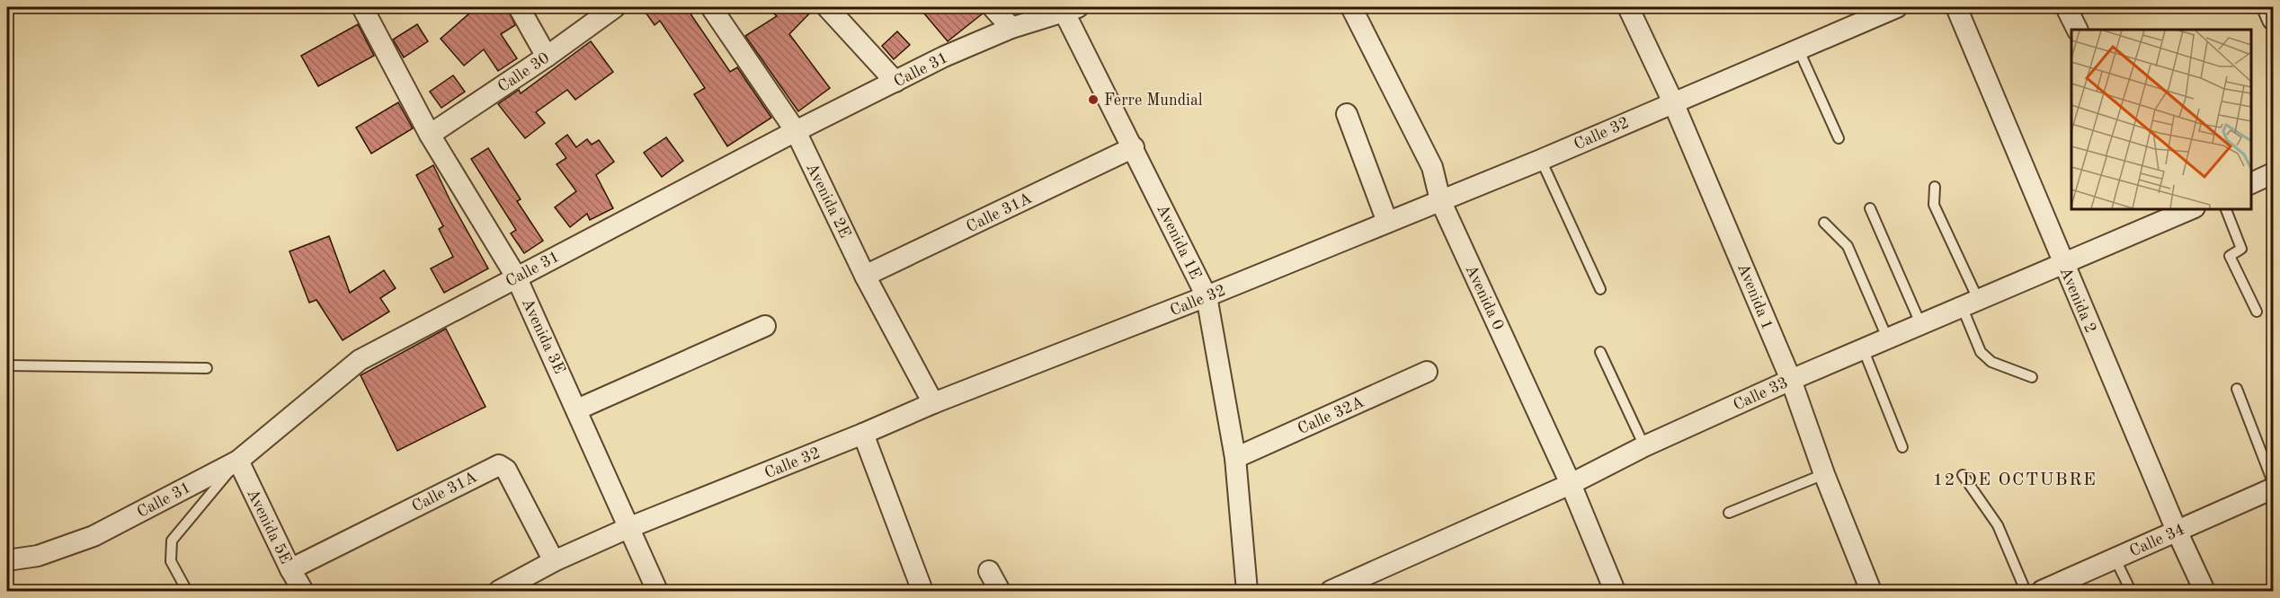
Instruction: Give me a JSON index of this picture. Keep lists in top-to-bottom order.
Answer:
{
  "streets": {
    "street": [
      "Calle 31",
      "Calle 30",
      "Calle 32",
      "Avenida 2E",
      "Calle 31A",
      "Avenida 1E",
      "Avenida 1",
      "Avenida 0",
      "Avenida 2",
      "Avenida 3E",
      "Calle 33",
      "Calle 32A",
      "Avenida 5E",
      "Calle 34"
    ]
  },
  "crossings": [
    ["Calle 31", "Avenida 2E"],
    ["Calle 31", "Avenida 1E"],
    ["Calle 31", "Avenida 3E"],
    ["Calle 31", "Avenida 5E"],
    ["Calle 30", "Avenida 3E"],
    ["Calle 32", "Avenida 2E"],
    ["Calle 32", "Calle 31A"],
    ["Calle 32", "Avenida 1E"],
    ["Calle 32", "Avenida 1"],
    ["Calle 32", "Avenida 0"],
    ["Calle 32", "Avenida 3E"],
    ["Avenida 2E", "Calle 31A"],
    ["Calle 31A", "Avenida 1E"],
    ["Calle 31A", "Avenida 5E"],
    ["Avenida 1E", "Calle 32A"],
    ["Avenida 1", "Calle 33"],
    ["Avenida 0", "Calle 33"],
    ["Avenida 2", "Calle 33"],
    ["Avenida 2", "Calle 34"]
  ],
  "districts": ["12 DE OCTUBRE"],
  "places": ["Ferre Mundial"]
}
